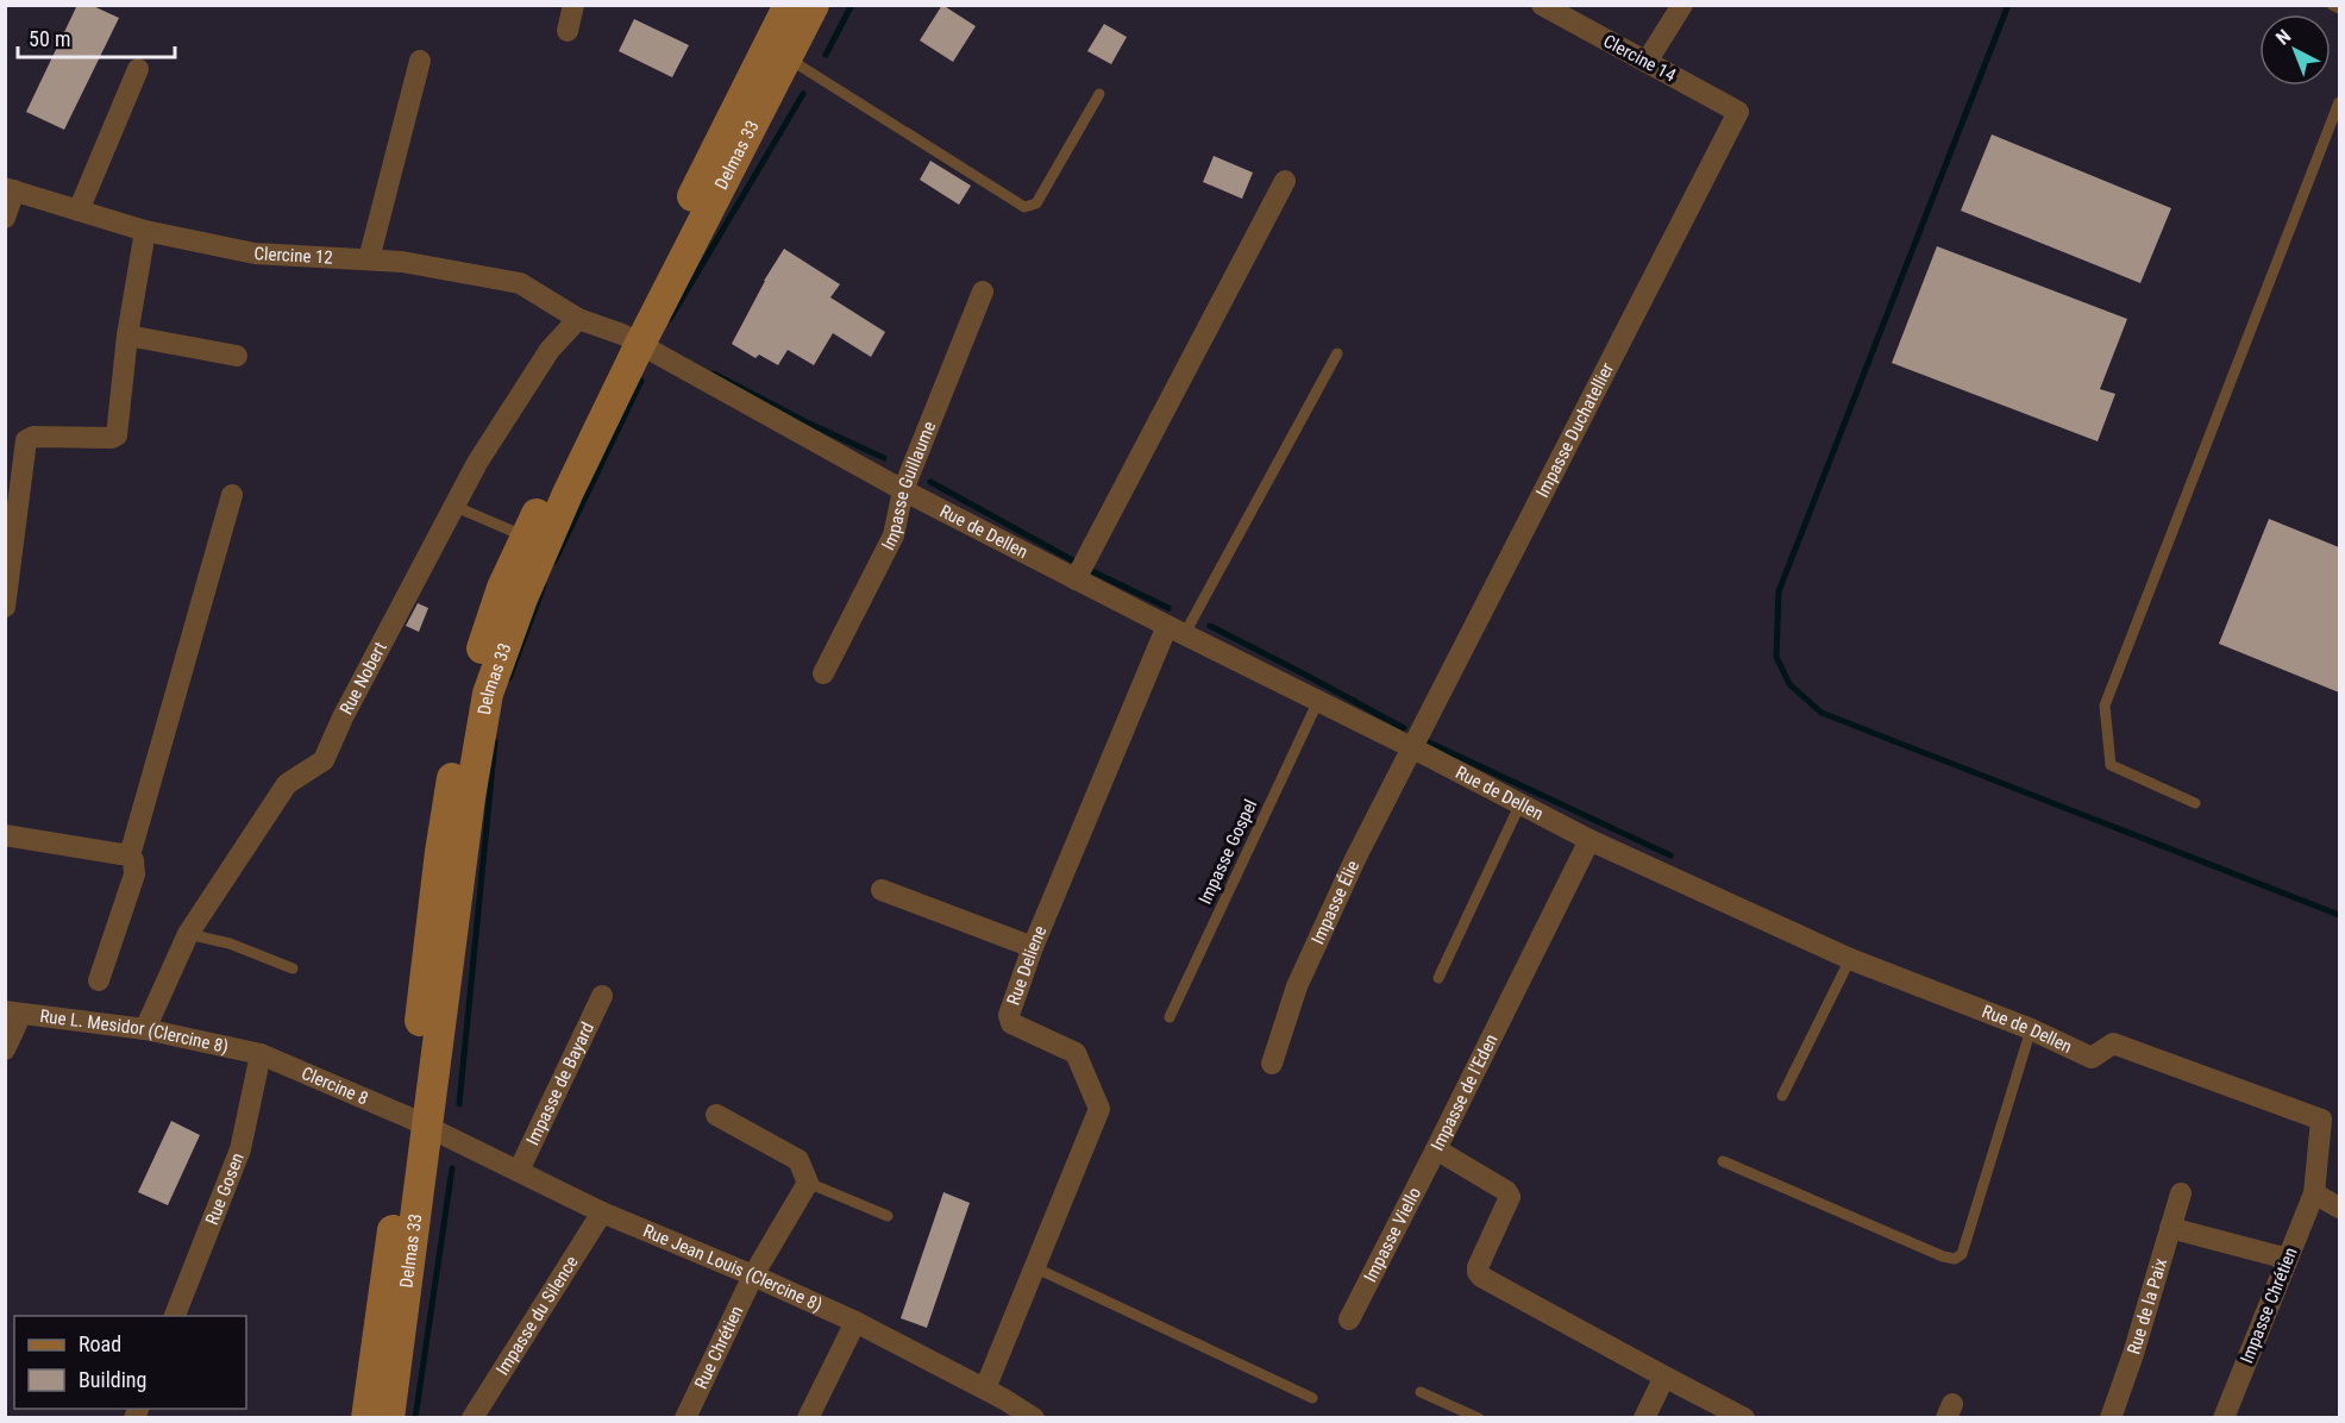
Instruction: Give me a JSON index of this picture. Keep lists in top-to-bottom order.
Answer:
{
  "streets": {
    "main road": ["Delmas 33"],
    "street": [
      "Clercine 14",
      "Clercine 12",
      "Impasse Duchatellier",
      "Impasse Guillaume",
      "Rue de Dellen",
      "Rue Nobert",
      "Impasse Élie",
      "Rue Deliene",
      "Rue L. Mesidor (Clercine 8)",
      "Impasse de Bayard",
      "Clercine 8",
      "Impasse de l'Eden",
      "Rue Gosen",
      "Impasse Viello",
      "Rue Jean Louis (Clercine 8)",
      "Impasse Chrétien",
      "Rue de la Paix",
      "Impasse du Silence",
      "Rue Chrétien"
    ],
    "lane": ["Impasse Gospel"]
  },
  "crossings": [
    ["Clercine 14", "Impasse Duchatellier"],
    ["Delmas 33", "Clercine 12"],
    ["Delmas 33", "Rue de Dellen"],
    ["Delmas 33", "Clercine 8"],
    ["Delmas 33", "Rue Jean Louis (Clercine 8)"],
    ["Clercine 12", "Rue de Dellen"],
    ["Clercine 12", "Rue Nobert"],
    ["Impasse Duchatellier", "Rue de Dellen"],
    ["Impasse Duchatellier", "Impasse Élie"],
    ["Impasse Guillaume", "Rue de Dellen"],
    ["Rue de Dellen", "Impasse Gospel"],
    ["Rue de Dellen", "Impasse Élie"],
    ["Rue de Dellen", "Rue Deliene"],
    ["Rue de Dellen", "Impasse de l'Eden"],
    ["Rue de Dellen", "Impasse Chrétien"],
    ["Rue Nobert", "Rue L. Mesidor (Clercine 8)"],
    ["Rue Deliene", "Rue Jean Louis (Clercine 8)"],
    ["Rue L. Mesidor (Clercine 8)", "Clercine 8"],
    ["Rue L. Mesidor (Clercine 8)", "Rue Gosen"],
    ["Impasse de Bayard", "Rue Jean Louis (Clercine 8)"],
    ["Clercine 8", "Rue Gosen"],
    ["Clercine 8", "Rue Jean Louis (Clercine 8)"],
    ["Impasse de l'Eden", "Impasse Viello"],
    ["Rue Jean Louis (Clercine 8)", "Impasse du Silence"],
    ["Rue Jean Louis (Clercine 8)", "Rue Chrétien"]
  ],
  "legend": ["Road", "Building"],
  "scale_bar": "50 m",
  "north": "top left"
}
